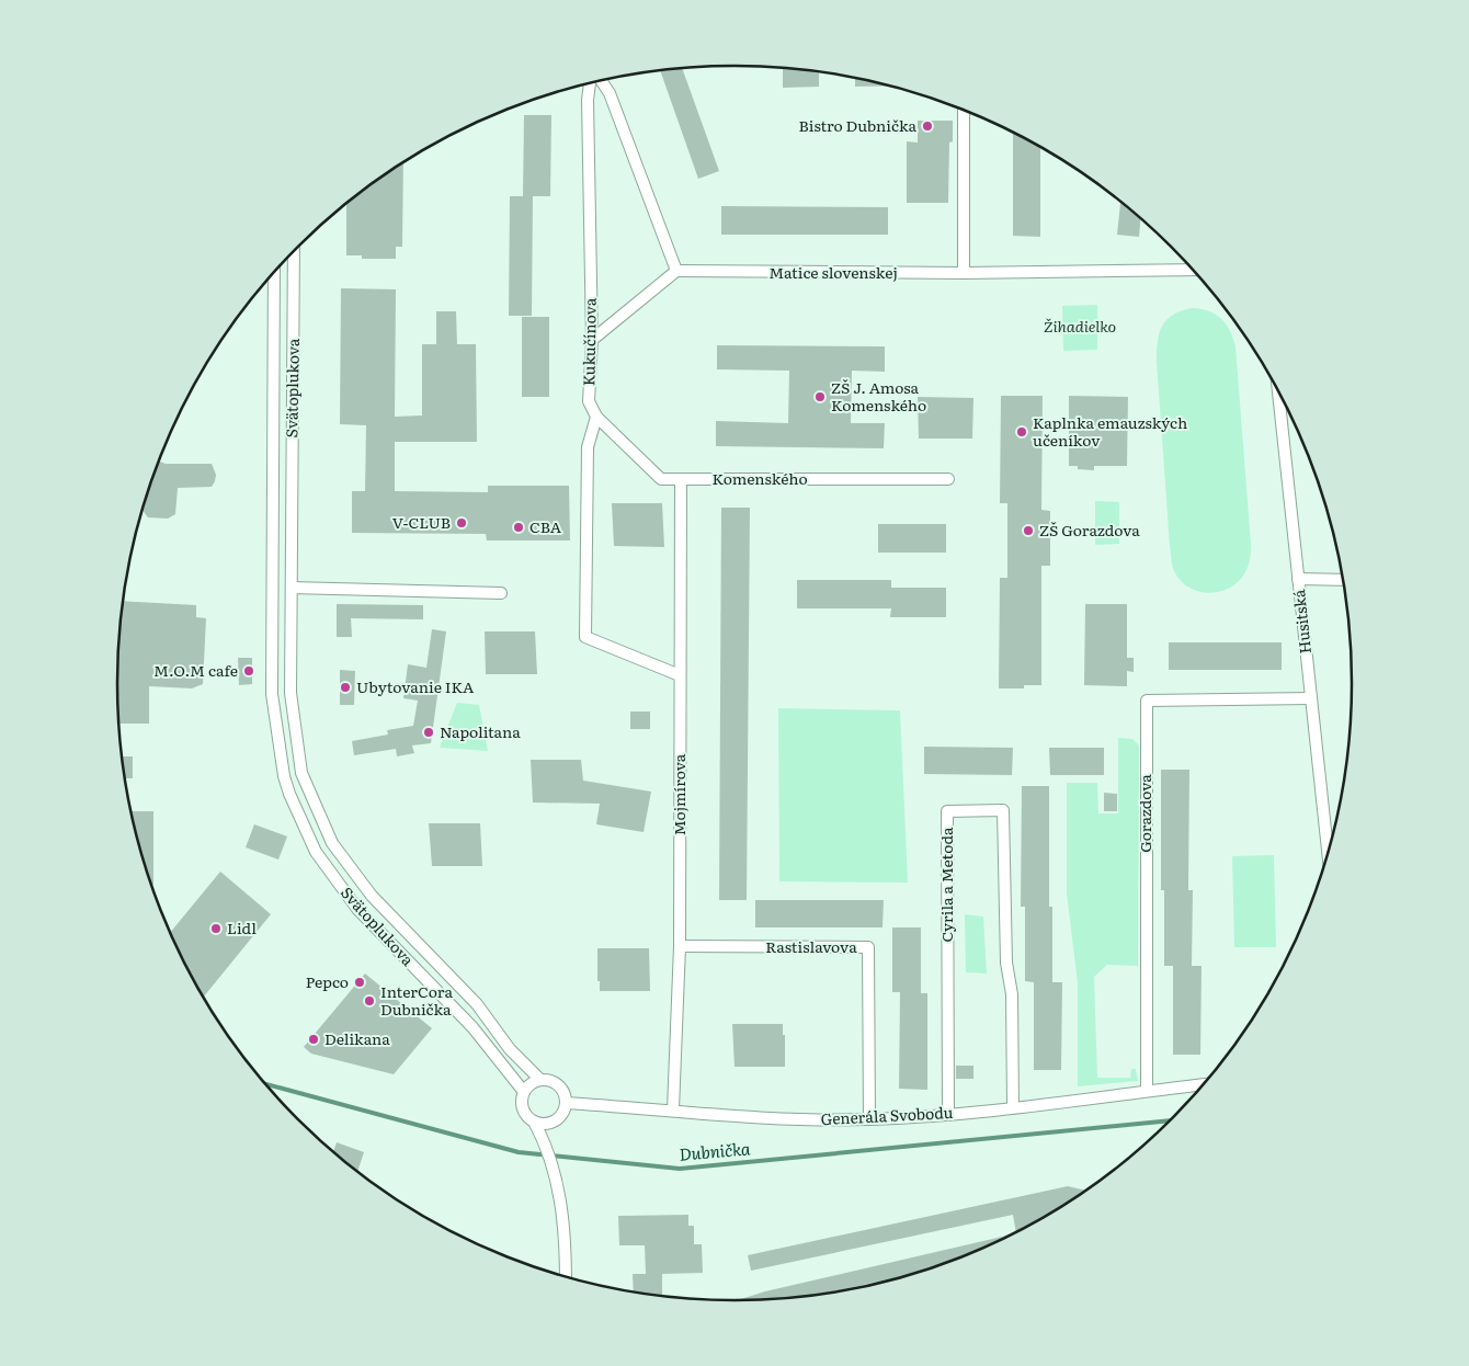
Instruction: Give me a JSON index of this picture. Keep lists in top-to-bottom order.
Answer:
{
  "streets": {
    "street": [
      "Matice slovenskej",
      "Kukučínova",
      "Svätoplukova",
      "Komenského",
      "Husitská",
      "Mojmírova",
      "Gorazdova",
      "Cyrila a Metoda",
      "Rastislavova",
      "Generála Svobodu"
    ]
  },
  "crossings": [
    ["Kukučínova", "Komenského"],
    ["Svätoplukova", "Generála Svobodu"],
    ["Komenského", "Mojmírova"],
    ["Husitská", "Gorazdova"],
    ["Mojmírova", "Rastislavova"],
    ["Mojmírova", "Generála Svobodu"],
    ["Gorazdova", "Generála Svobodu"],
    ["Cyrila a Metoda", "Generála Svobodu"],
    ["Rastislavova", "Generála Svobodu"]
  ],
  "water": ["Dubnička"],
  "parks": ["Žihadielko"],
  "places": [
    "Bistro Dubnička",
    "ZŠ J. Amosa Komenského",
    "Kaplnka emauzských učeníkov",
    "V-CLUB",
    "CBA",
    "ZŠ Gorazdova",
    "M.O.M cafe",
    "Ubytovanie IKA",
    "Napolitana",
    "Lidl",
    "Pepco",
    "InterCora Dubnička",
    "Delikana"
  ]
}
